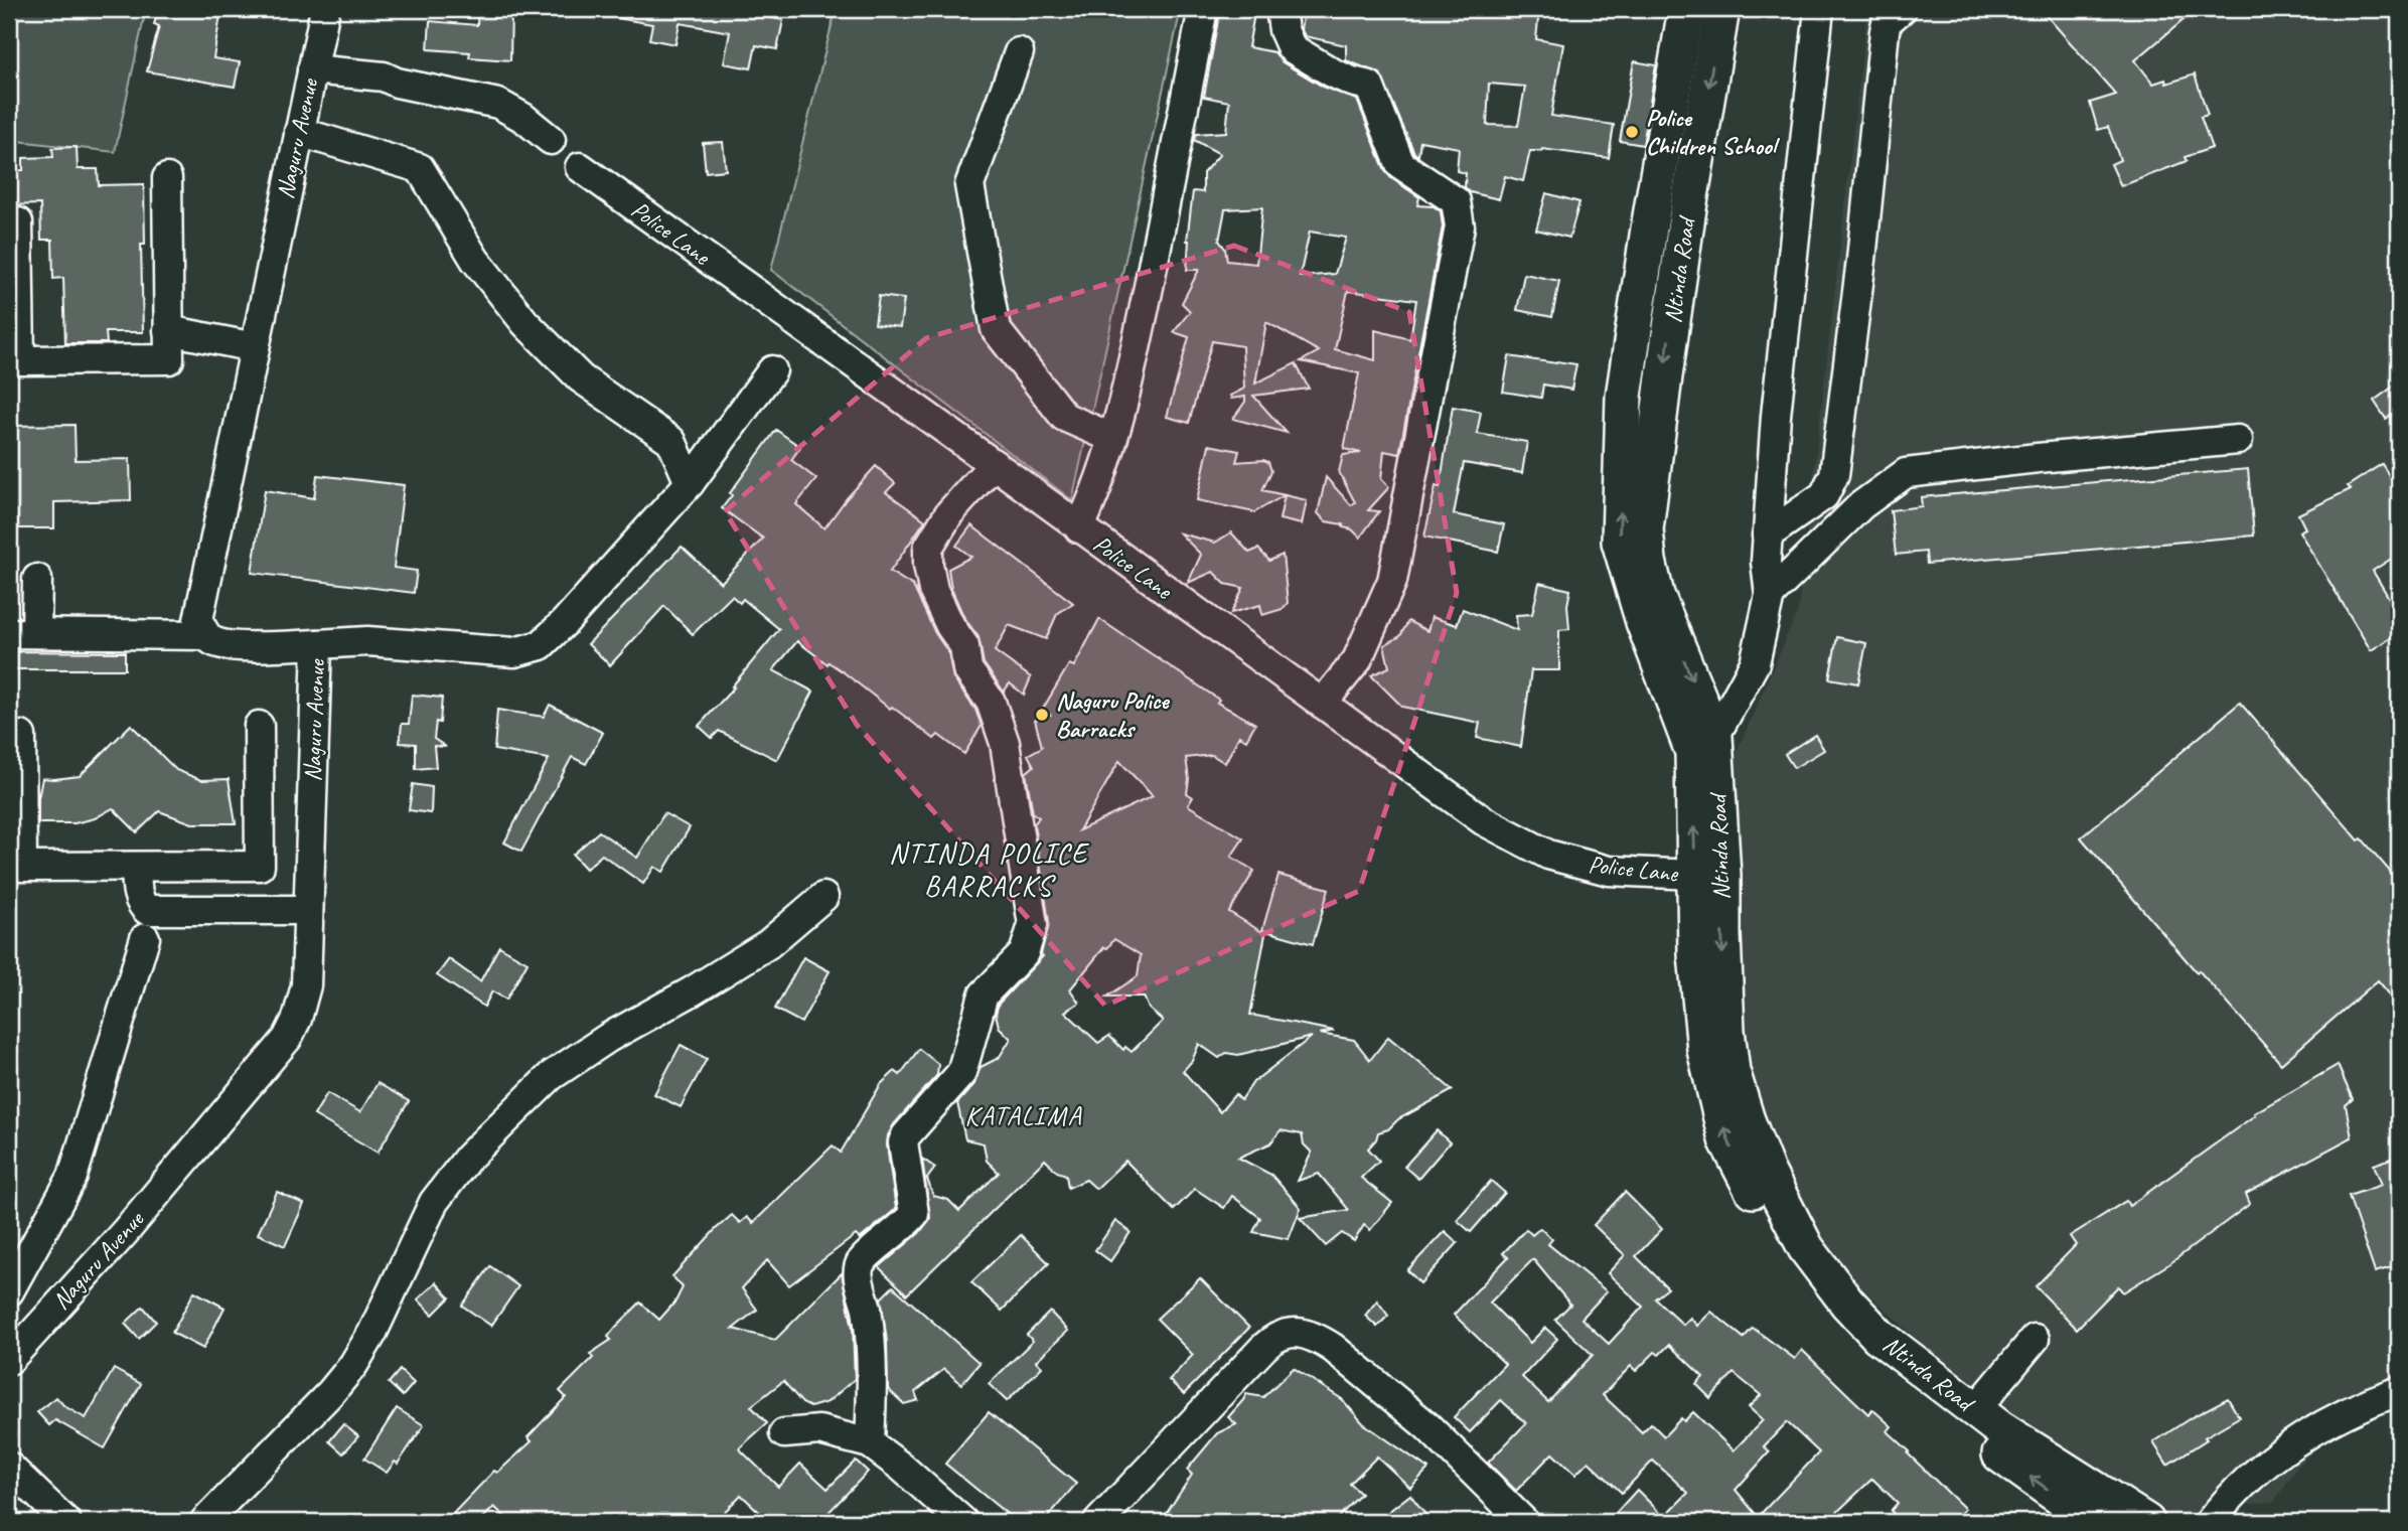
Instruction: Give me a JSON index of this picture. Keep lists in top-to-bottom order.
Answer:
{
  "streets": {
    "main road": ["Ntinda Road"],
    "street": ["Naguru Avenue", "Police Lane"]
  },
  "crossings": [
    ["Police Lane", "Ntinda Road"]
  ],
  "districts": ["NTINDA POLICE BARRACKS", "KATALIMA"],
  "places": ["Police Children School", "Naguru Police Barracks"]
}
